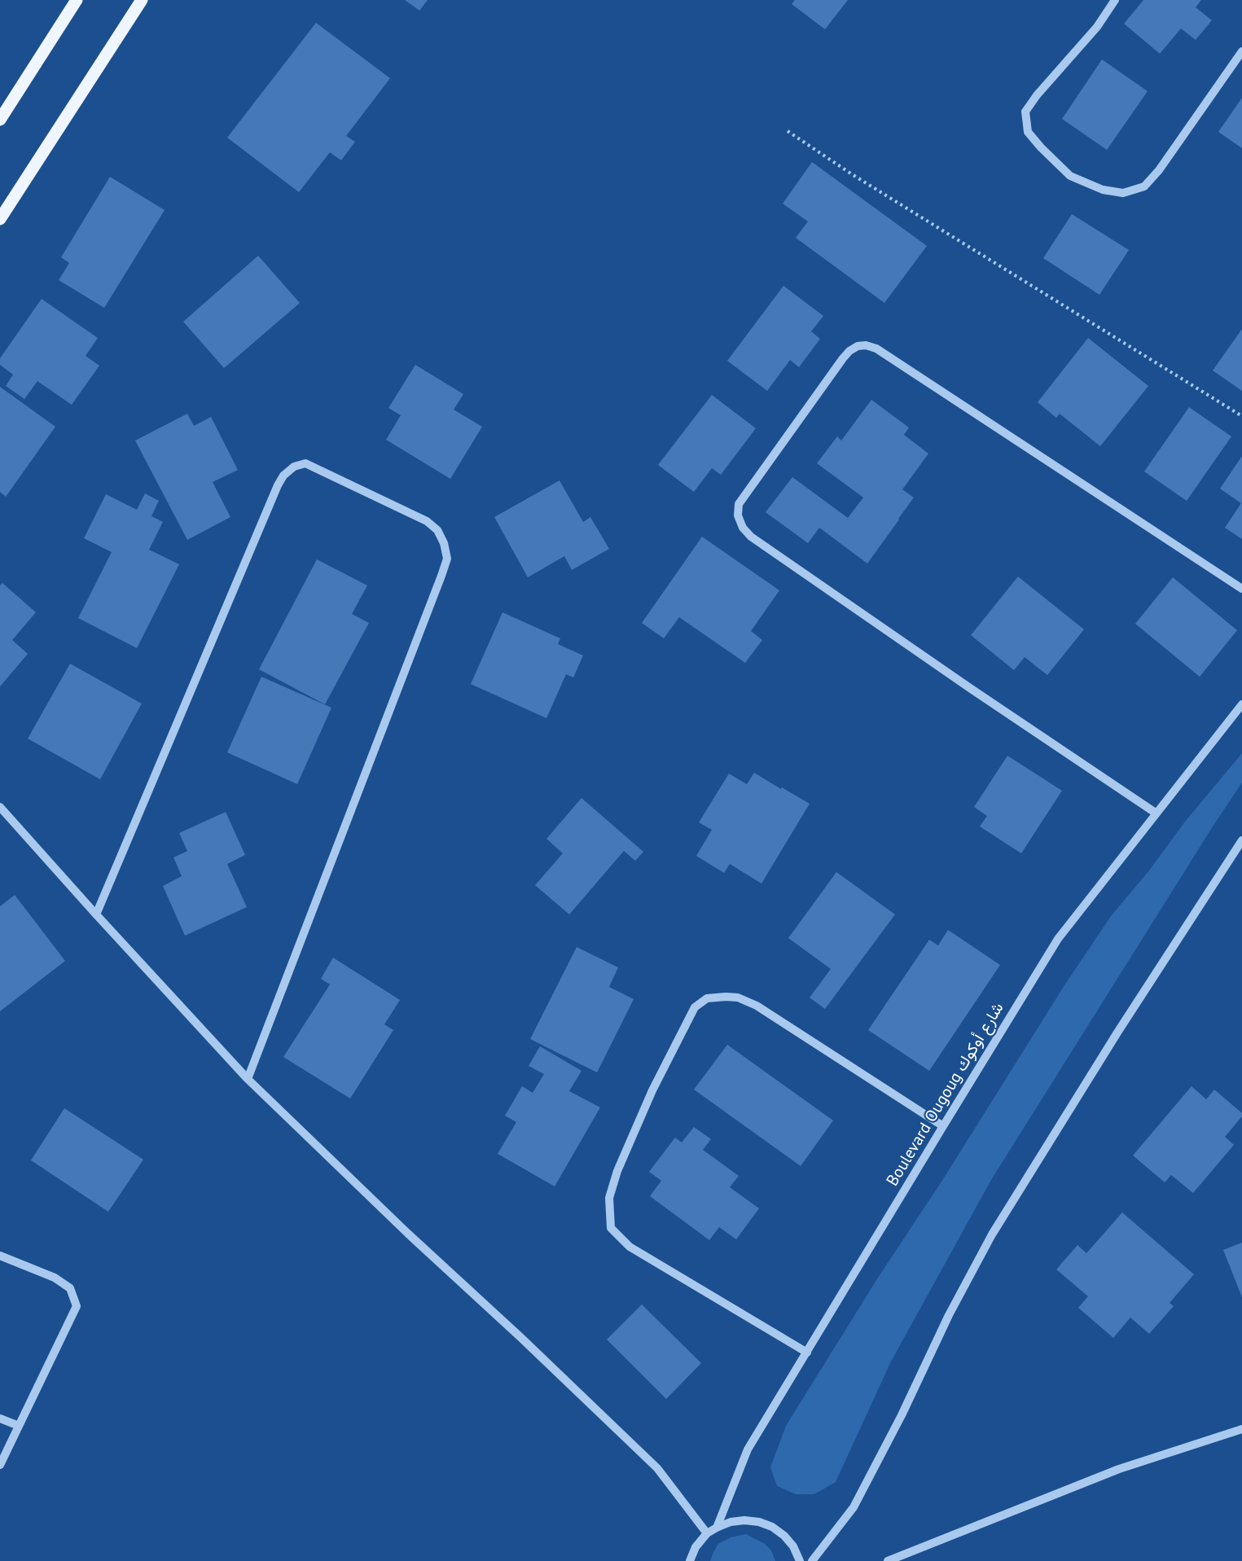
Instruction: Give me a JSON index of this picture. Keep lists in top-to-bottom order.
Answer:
{
  "streets": {
    "street": ["Boulevard Ougoug شارع أوكوك"]
  }
}
